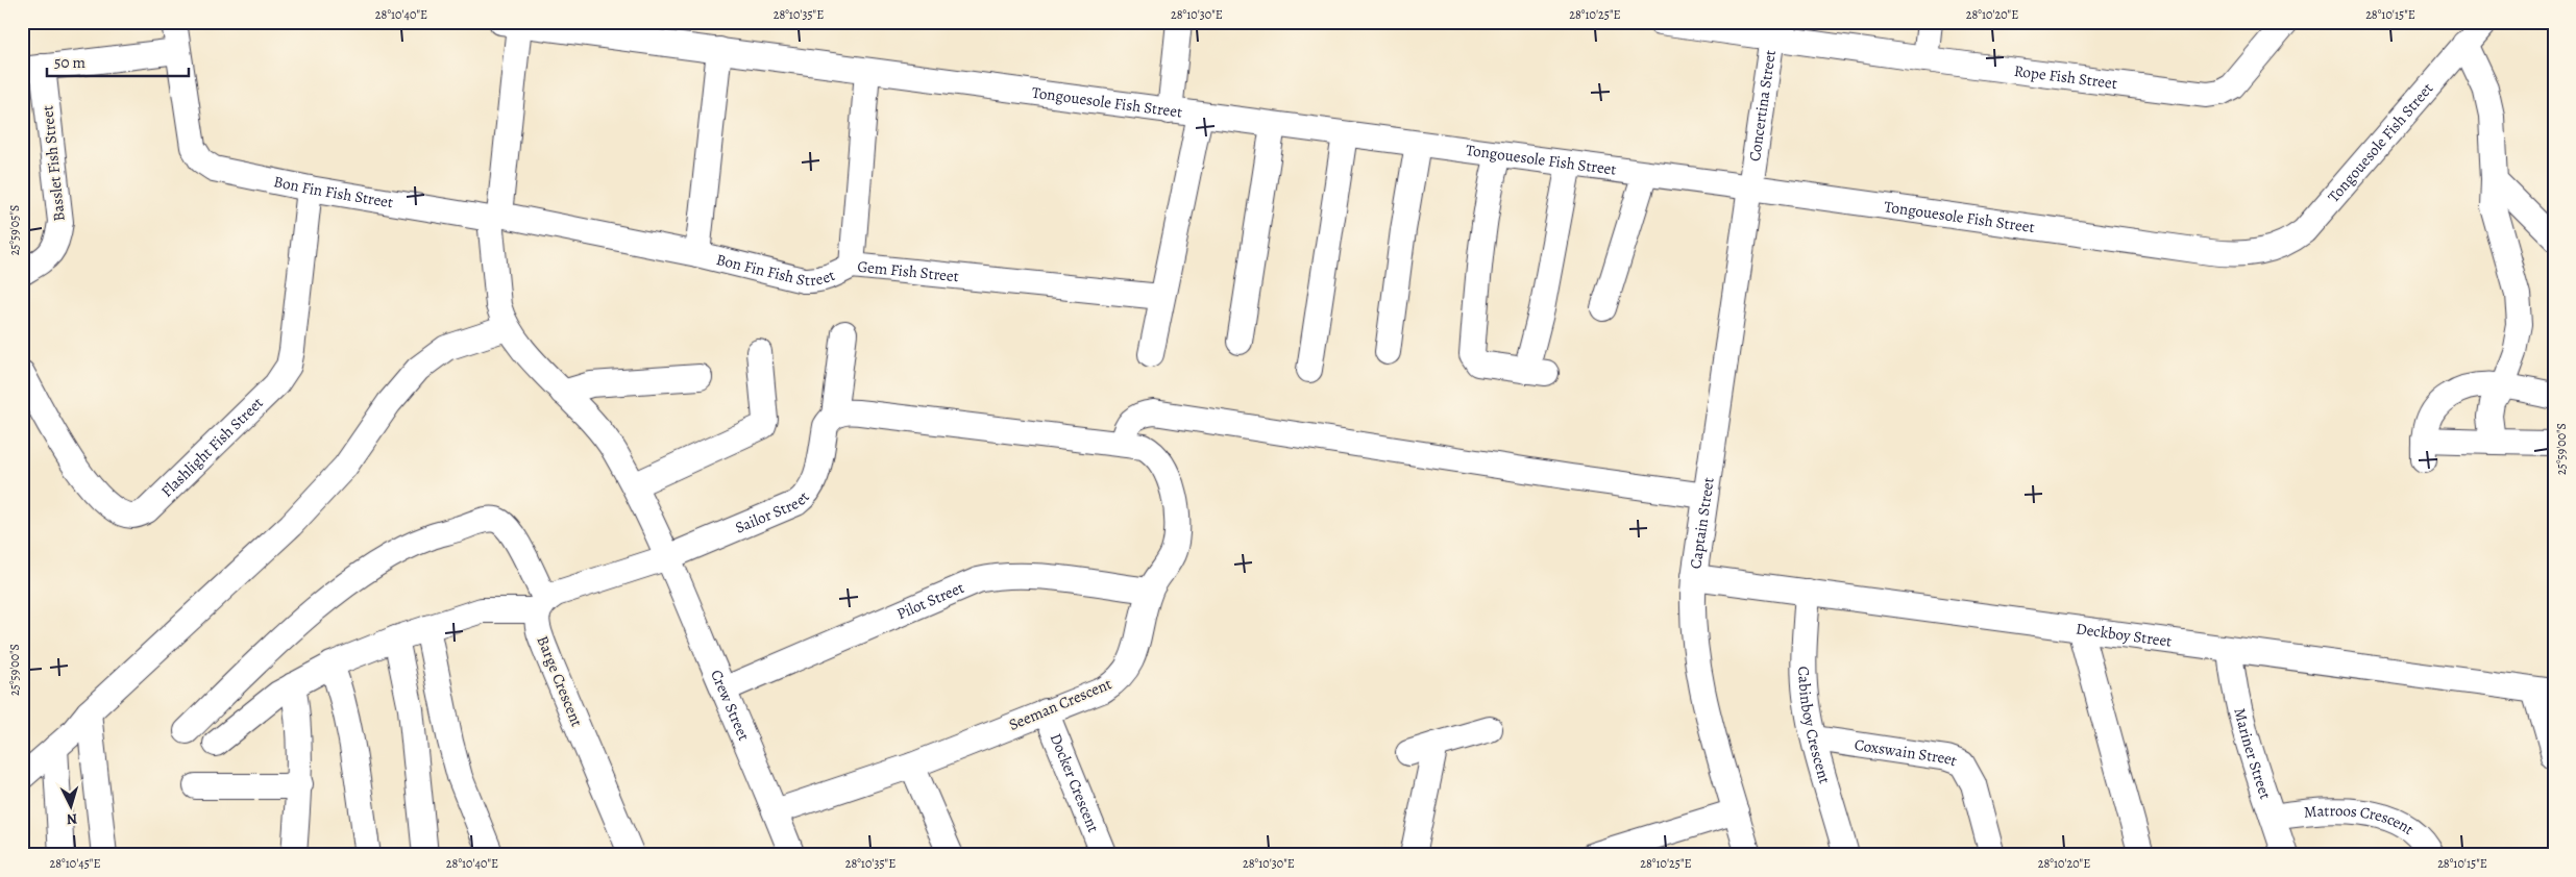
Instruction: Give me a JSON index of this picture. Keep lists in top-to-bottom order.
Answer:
{
  "streets": {
    "street": [
      "Rope Fish Street",
      "Tongouesole Fish Street",
      "Concertina Street",
      "Basslet Fish Street",
      "Bon Fin Fish Street",
      "Gem Fish Street",
      "Flashlight Fish Street",
      "Sailor Street",
      "Captain Street",
      "Pilot Street",
      "Deckboy Street",
      "Barge Crescent",
      "Seeman Crescent",
      "Crew Street",
      "Cabinboy Crescent",
      "Mariner Street",
      "Coxswain Street",
      "Docker Crescent",
      "Matroos Crescent"
    ]
  },
  "crossings": [
    ["Rope Fish Street", "Concertina Street"],
    ["Tongouesole Fish Street", "Concertina Street"],
    ["Tongouesole Fish Street", "Bon Fin Fish Street"],
    ["Tongouesole Fish Street", "Gem Fish Street"],
    ["Tongouesole Fish Street", "Captain Street"],
    ["Concertina Street", "Captain Street"],
    ["Bon Fin Fish Street", "Gem Fish Street"],
    ["Bon Fin Fish Street", "Flashlight Fish Street"],
    ["Sailor Street", "Seeman Crescent"],
    ["Sailor Street", "Crew Street"],
    ["Captain Street", "Deckboy Street"],
    ["Pilot Street", "Seeman Crescent"],
    ["Pilot Street", "Crew Street"],
    ["Deckboy Street", "Cabinboy Crescent"],
    ["Deckboy Street", "Mariner Street"],
    ["Seeman Crescent", "Crew Street"],
    ["Seeman Crescent", "Docker Crescent"],
    ["Cabinboy Crescent", "Coxswain Street"],
    ["Mariner Street", "Matroos Crescent"]
  ],
  "scale_bar": "50 m",
  "north": "bottom",
  "coordinates": [
    "28°10'40\"E",
    "28°10'35\"E",
    "28°10'30\"E",
    "28°10'25\"E",
    "28°10'20\"E",
    "28°10'15\"E",
    "25°59'05\"S",
    "25°59'00\"S",
    "28°10'45\"E"
  ]
}
